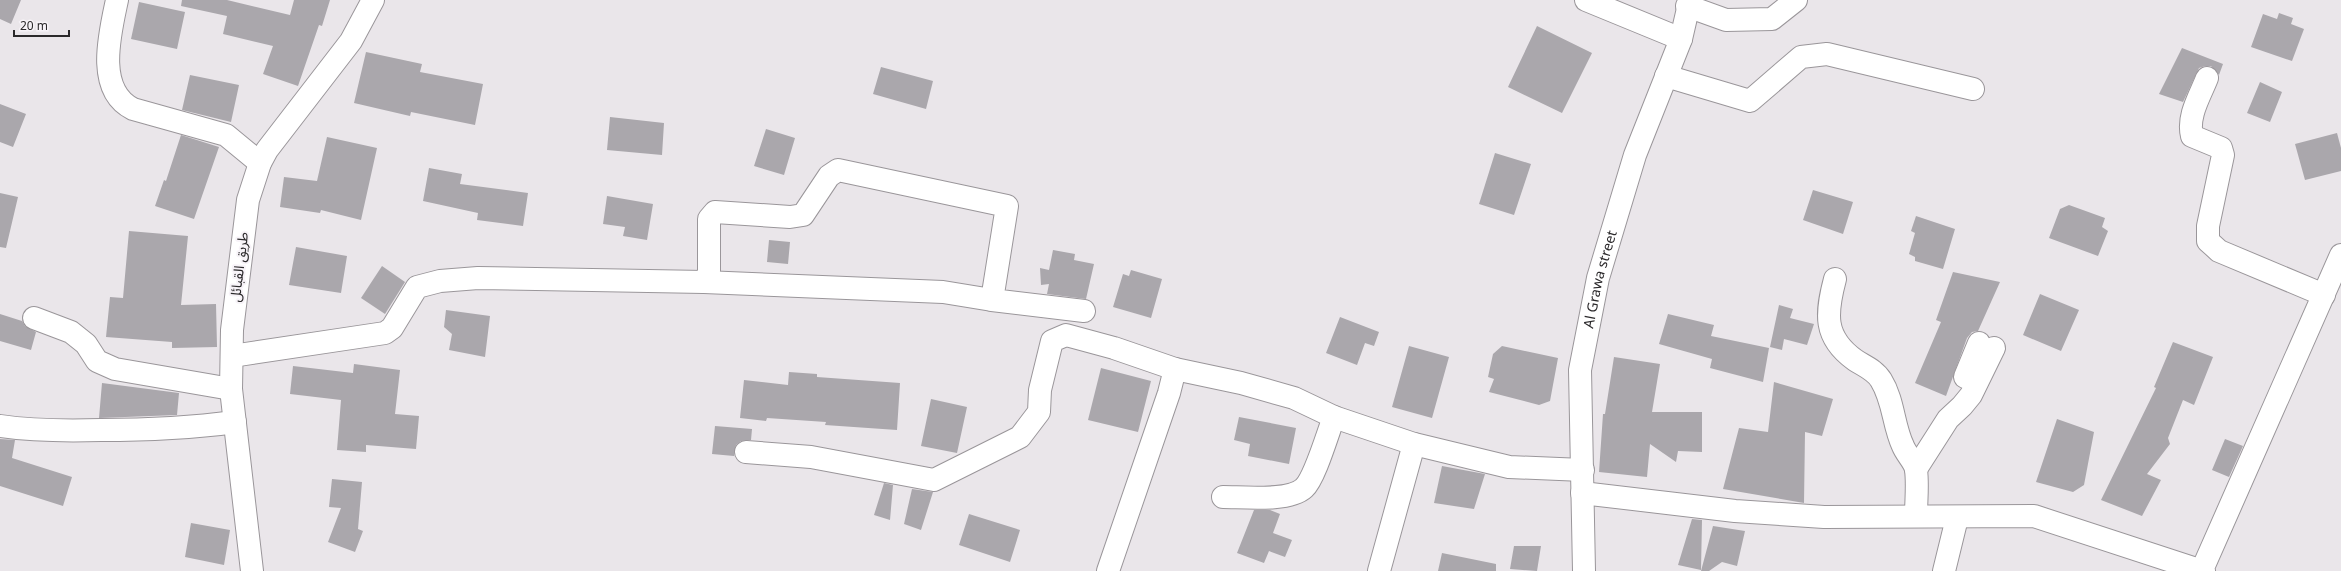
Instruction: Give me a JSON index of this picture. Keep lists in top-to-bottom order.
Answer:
{
  "streets": {
    "street": ["طريق القبائل", "Al Grawa street"]
  },
  "scale_bar": "20 m"
}
